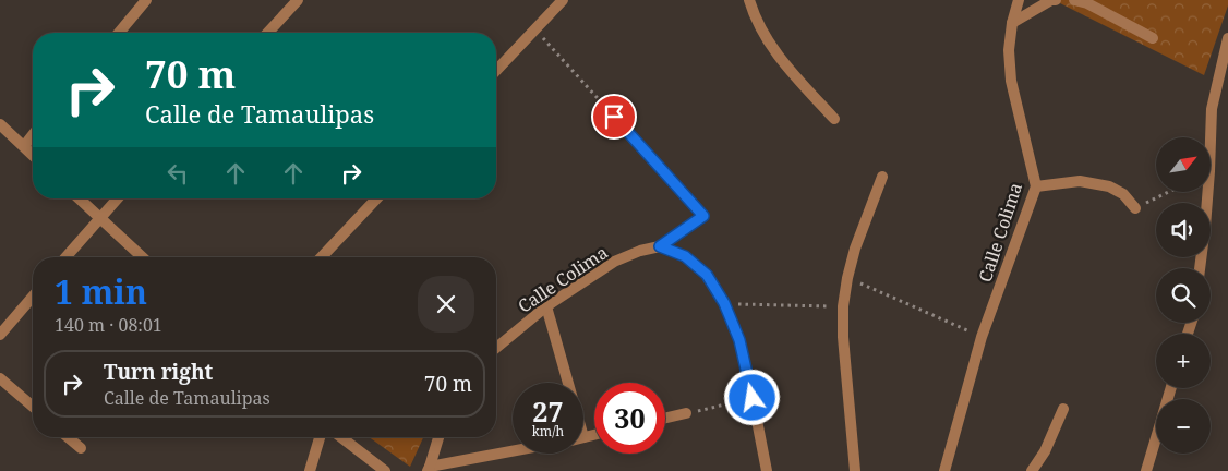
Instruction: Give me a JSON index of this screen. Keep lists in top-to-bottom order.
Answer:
{
  "streets": {
    "street": ["Calle Colima"]
  },
  "north": "top right",
  "page": {
    "turn": ["70 m", "Calle de Tamaulipas"],
    "map_buttons": ["+", "−"],
    "heading": ["1 min", "140 m · 08:01"],
    "list": [
      {
        "name": "Turn right",
        "note": "Calle de Tamaulipas",
        "value": "70 m"
      }
    ],
    "speed": "27 km/h",
    "limit": "30"
  }
}
